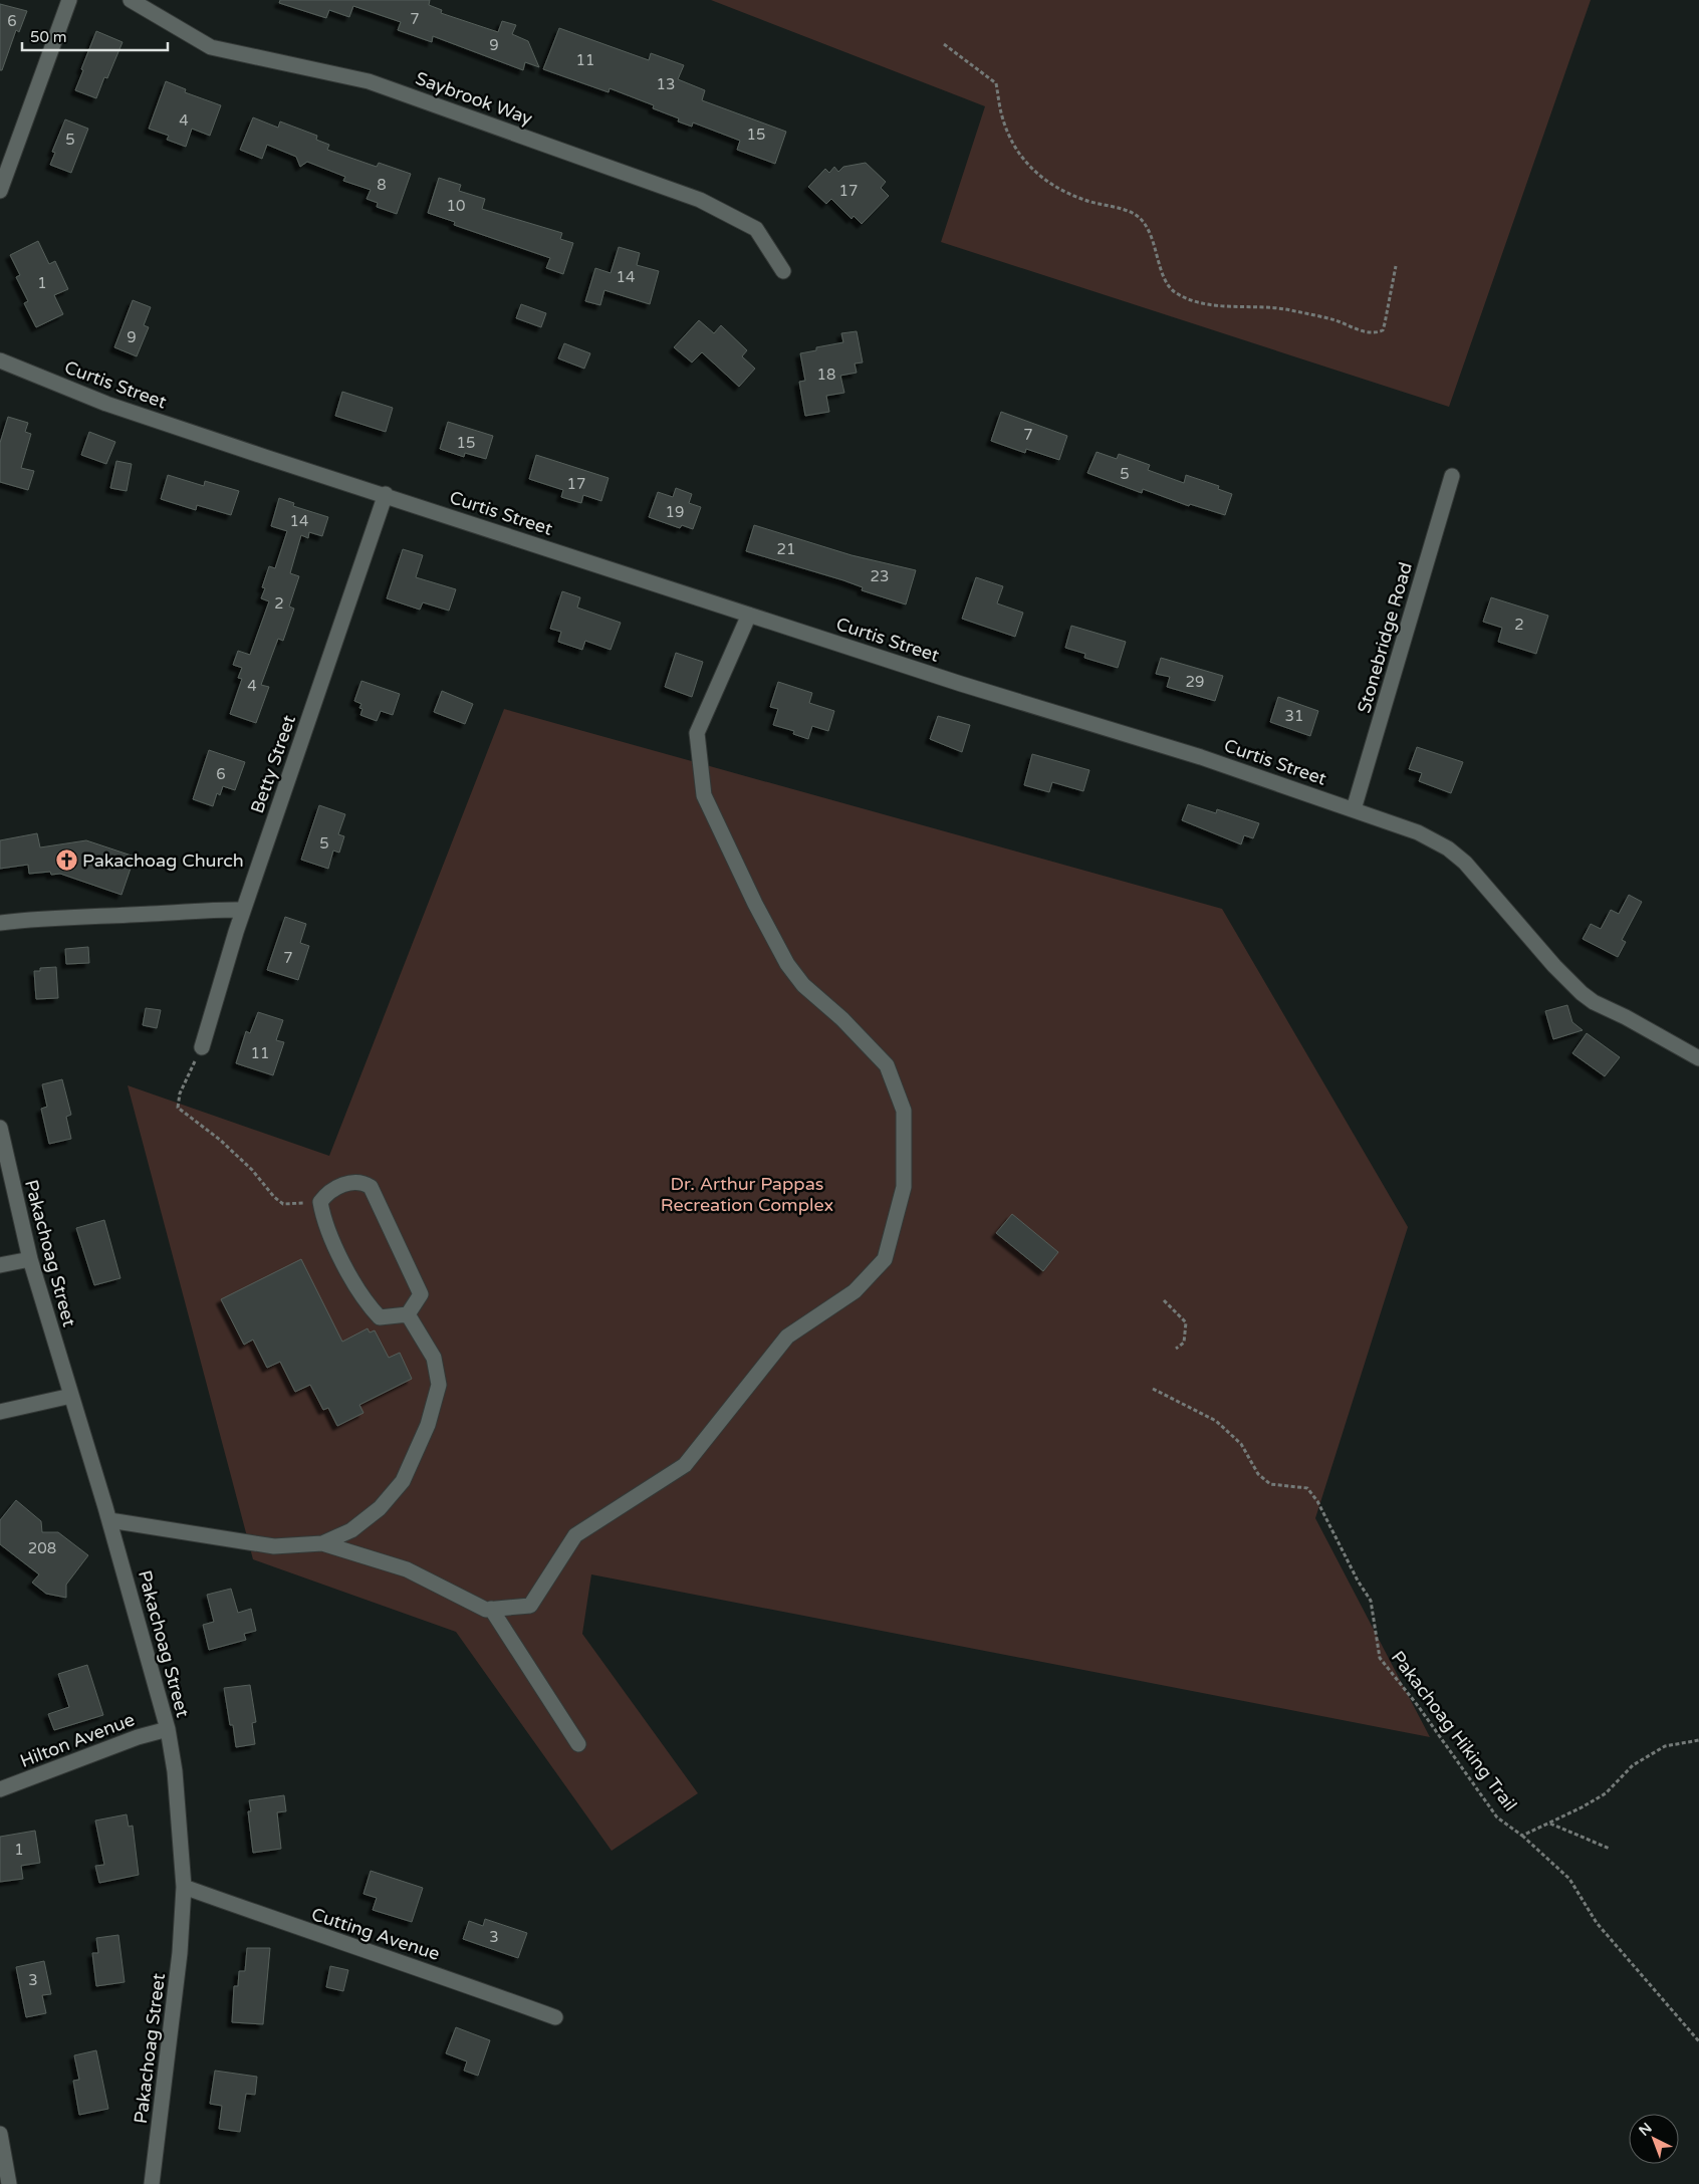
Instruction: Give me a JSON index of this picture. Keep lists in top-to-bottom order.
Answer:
{
  "streets": {
    "street": [
      "Saybrook Way",
      "Curtis Street",
      "Stonebridge Road",
      "Betty Street",
      "Pakachoag Street",
      "Hilton Avenue",
      "Cutting Avenue"
    ],
    "path": ["Pakachoag Hiking Trail"]
  },
  "crossings": [
    ["Curtis Street", "Stonebridge Road"],
    ["Curtis Street", "Betty Street"],
    ["Pakachoag Street", "Hilton Avenue"],
    ["Pakachoag Street", "Cutting Avenue"]
  ],
  "parks": ["Dr. Arthur Pappas Recreation Complex"],
  "places": {
    "church": ["Pakachoag Church"]
  },
  "house_numbers": [
    "7",
    "6",
    "9",
    "11",
    "13",
    "4",
    "15",
    "5",
    "8",
    "17",
    "10",
    "14",
    "1",
    "9",
    "18",
    "7",
    "15",
    "5",
    "17",
    "19",
    "14",
    "21",
    "23",
    "2",
    "2",
    "29",
    "4",
    "31",
    "6",
    "5",
    "7",
    "11",
    "208",
    "1",
    "3",
    "3"
  ],
  "scale_bar": "50 m",
  "north": "top left"
}
